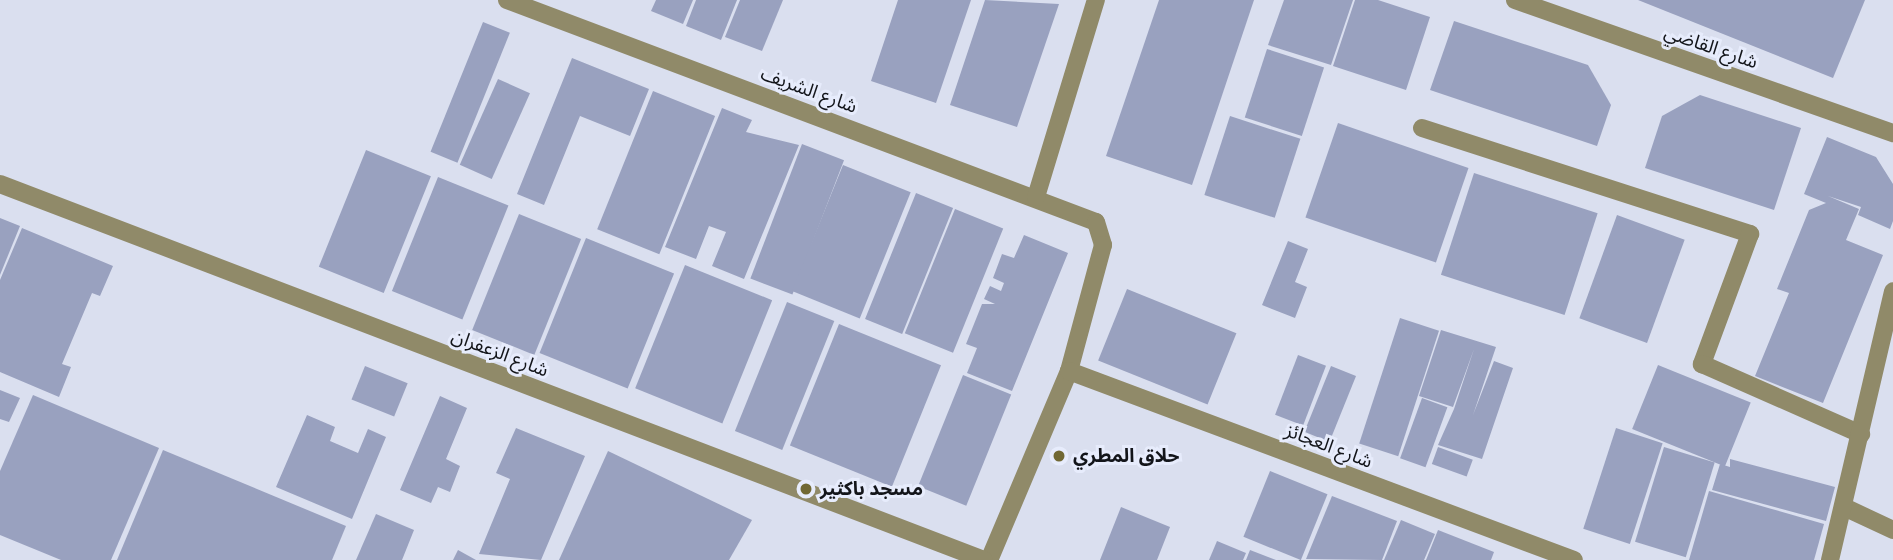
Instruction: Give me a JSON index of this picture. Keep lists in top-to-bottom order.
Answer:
{
  "streets": {
    "street": [
      "شارع القاضي",
      "شارع الشريف",
      "شارع الزعفران",
      "شارع العجائز"
    ]
  },
  "crossings": [
    ["شارع الشريف", "شارع العجائز"]
  ],
  "places": ["حلاق المطري", "مسجد باكثير"]
}
